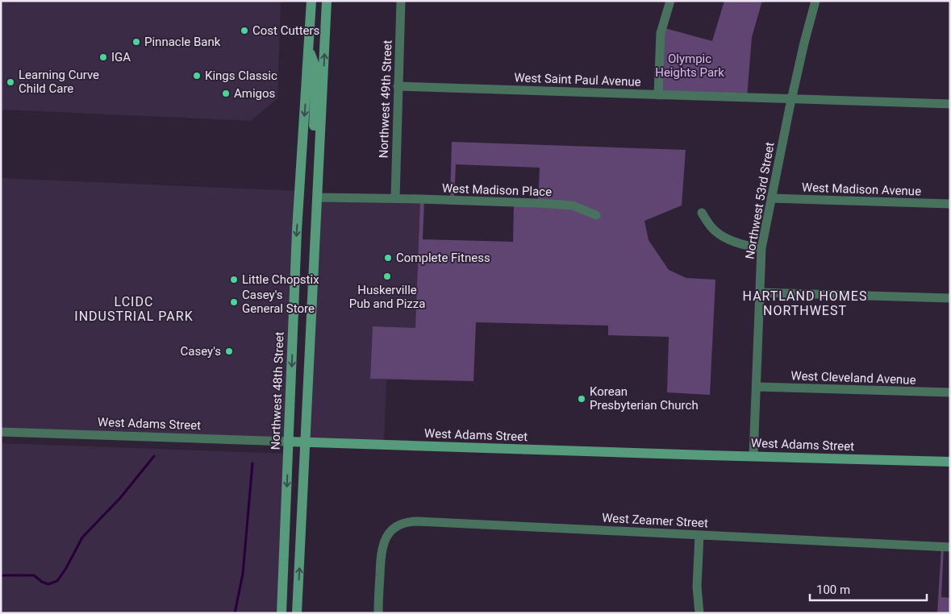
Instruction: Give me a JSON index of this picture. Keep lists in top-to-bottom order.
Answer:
{
  "streets": {
    "main road": ["Northwest 48th Street", "West Adams Street"],
    "street": [
      "West Saint Paul Avenue",
      "Northwest 49th Street",
      "West Madison Avenue",
      "West Madison Place",
      "Northwest 53rd Street",
      "West Cleveland Avenue",
      "West Zeamer Street"
    ]
  },
  "crossings": [
    ["West Saint Paul Avenue", "Northwest 49th Street"],
    ["West Saint Paul Avenue", "Northwest 53rd Street"],
    ["Northwest 49th Street", "West Madison Place"],
    ["West Madison Avenue", "Northwest 53rd Street"],
    ["Northwest 53rd Street", "West Cleveland Avenue"],
    ["Northwest 53rd Street", "West Adams Street"],
    ["Northwest 48th Street", "West Adams Street"]
  ],
  "districts": ["HARTLAND HOMES NORTHWEST", "LCIDC INDUSTRIAL PARK"],
  "parks": ["Olympic Heights Park"],
  "places": [
    "Cost Cutters",
    "Pinnacle Bank",
    "IGA",
    "Kings Classic",
    "Learning Curve Child Care",
    "Amigos",
    "Complete Fitness",
    "Huskerville Pub and Pizza",
    "Little Chopstix",
    "Casey's General Store",
    "Casey's",
    "Korean Presbyterian Church"
  ],
  "scale_bar": "100 m"
}
